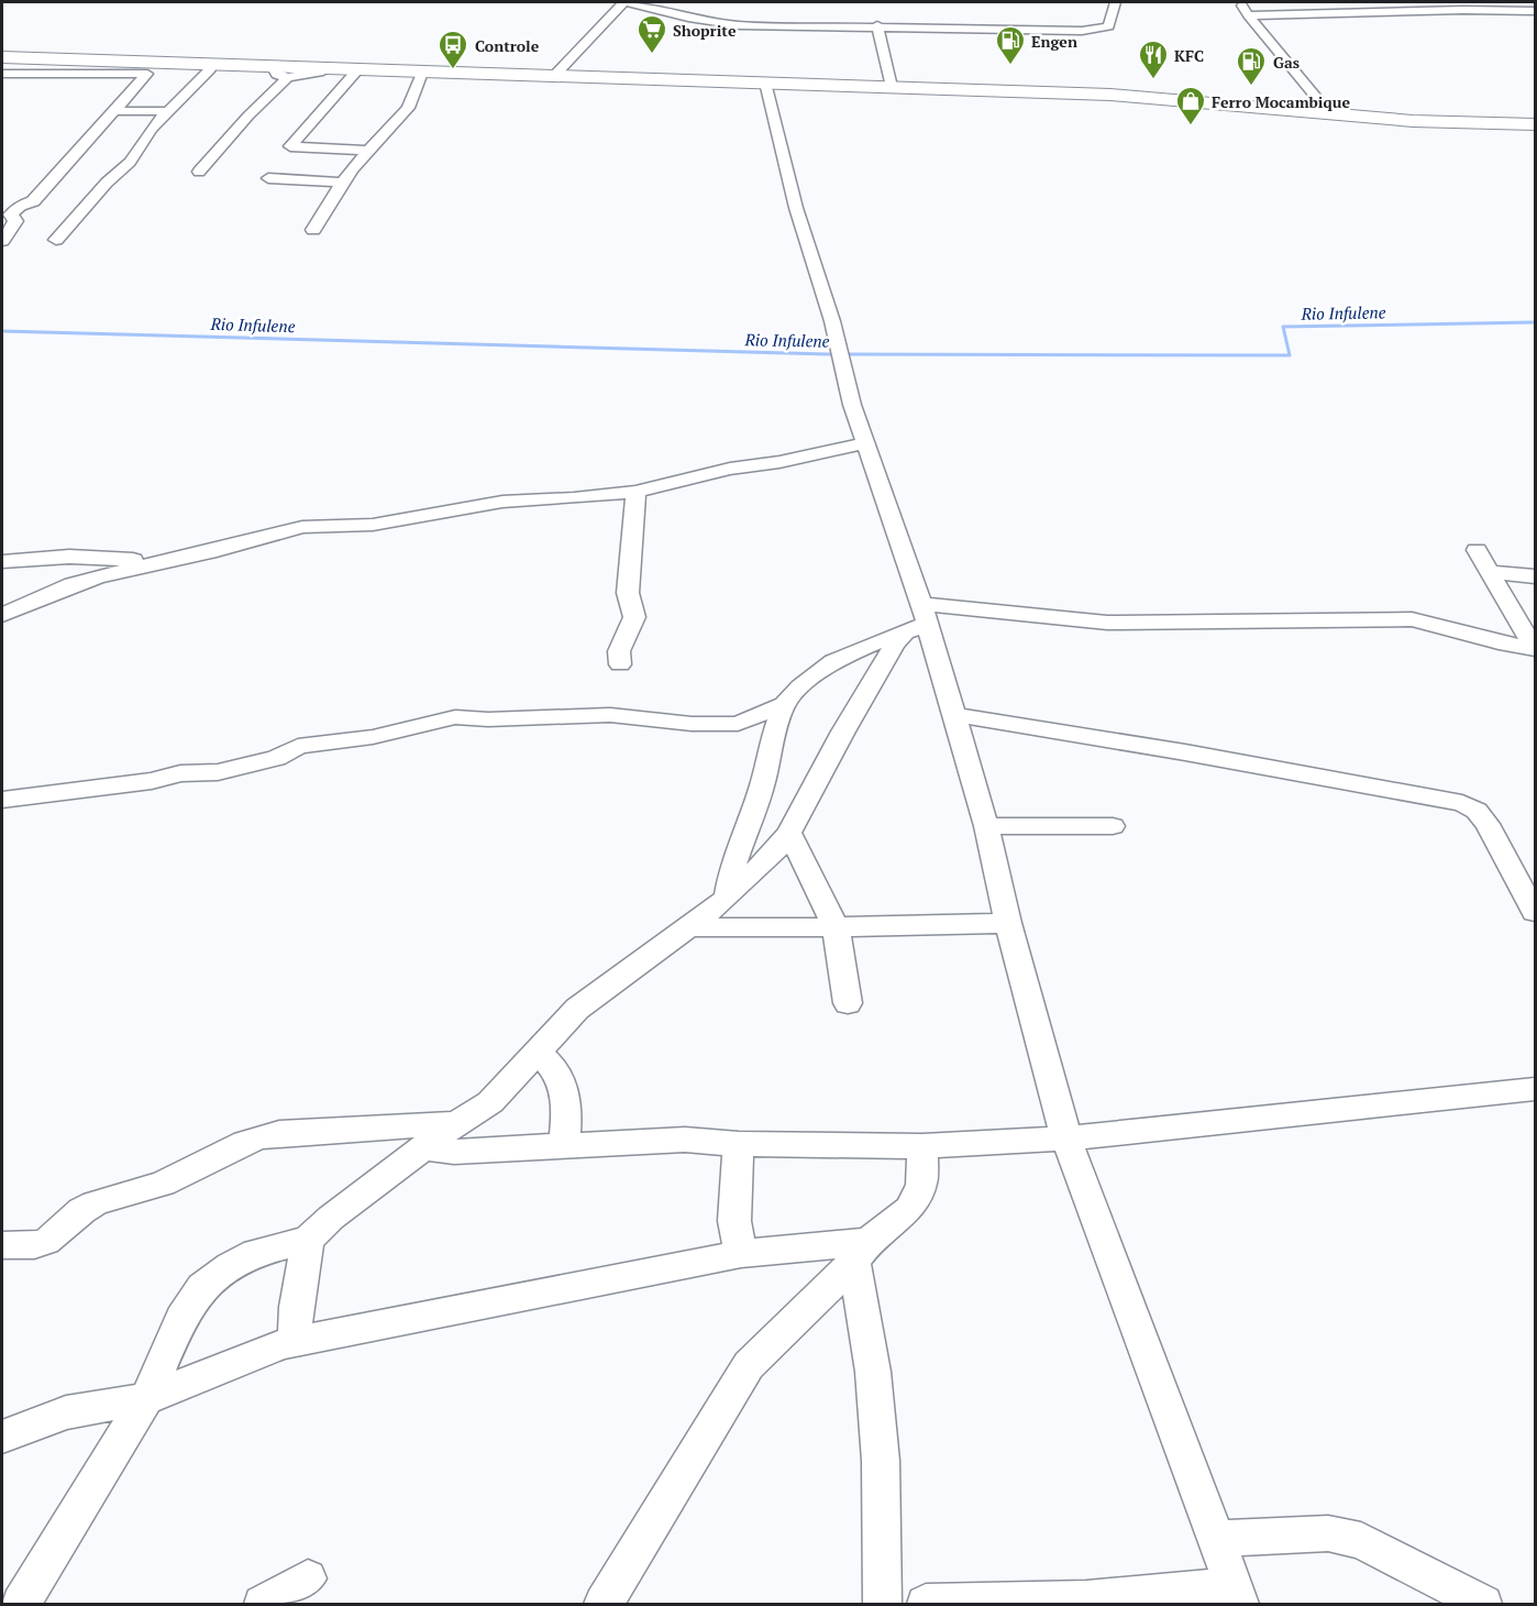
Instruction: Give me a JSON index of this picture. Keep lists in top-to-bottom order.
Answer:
{
  "water": ["Rio Infulene"],
  "places": {
    "supermarket": ["Shoprite"],
    "fuel station": ["Engen", "Gas"],
    "bus stop": ["Controle"],
    "restaurant": ["KFC"],
    "shop": ["Ferro Mocambique"]
  }
}
